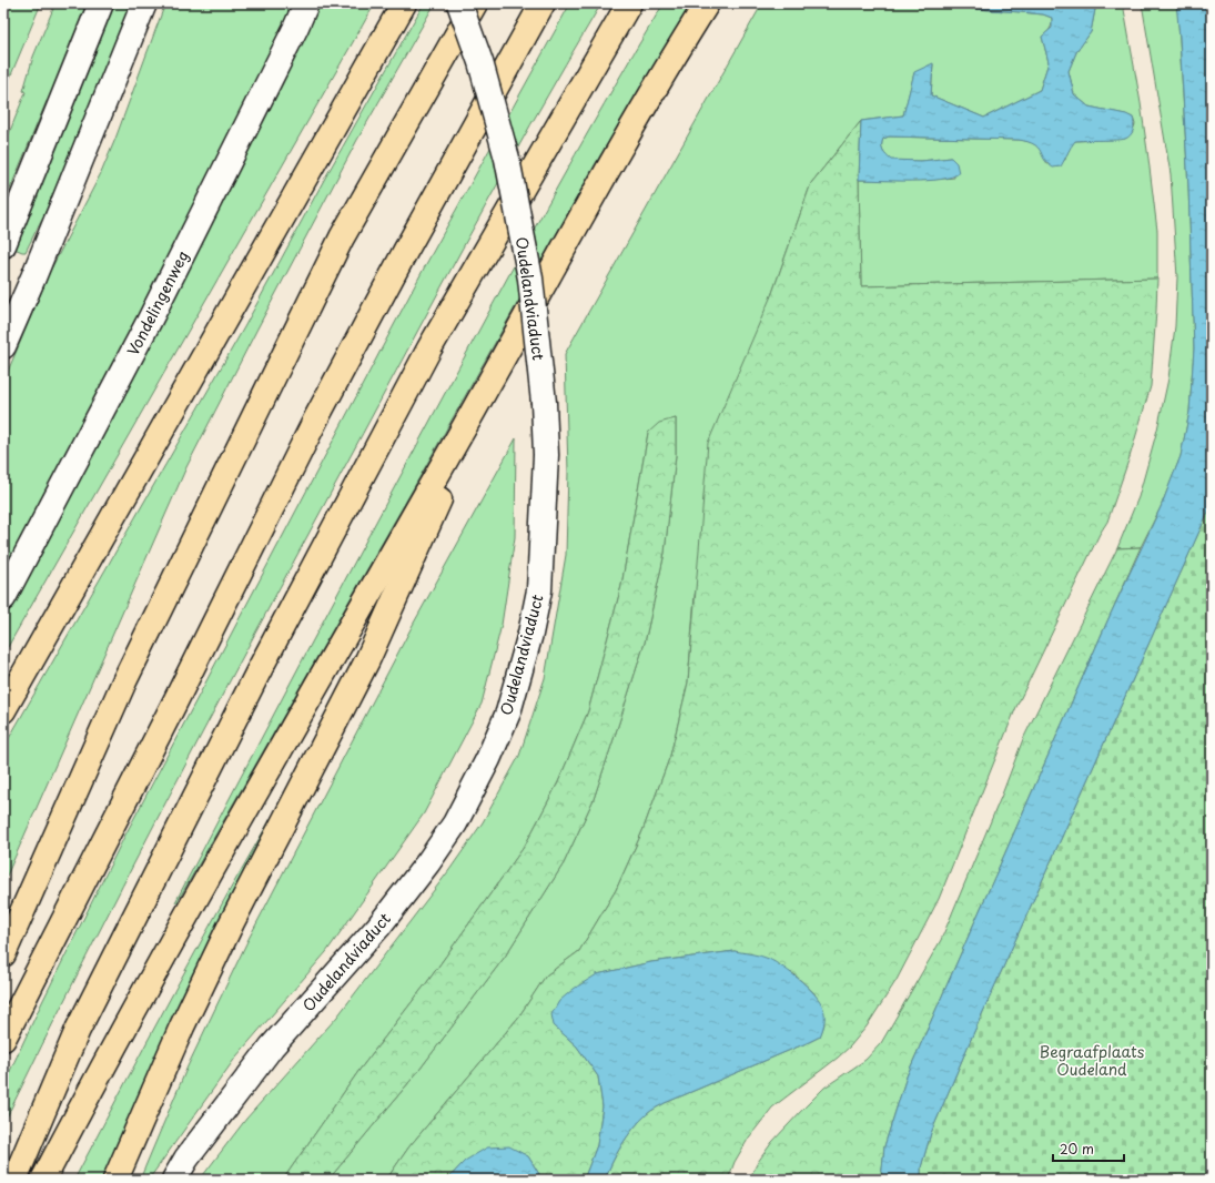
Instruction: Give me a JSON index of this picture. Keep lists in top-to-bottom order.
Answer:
{
  "streets": {
    "main road": ["Oudelandviaduct", "Vondelingenweg"]
  },
  "parks": ["Begraafplaats Oudeland"],
  "scale_bar": "20 m"
}
